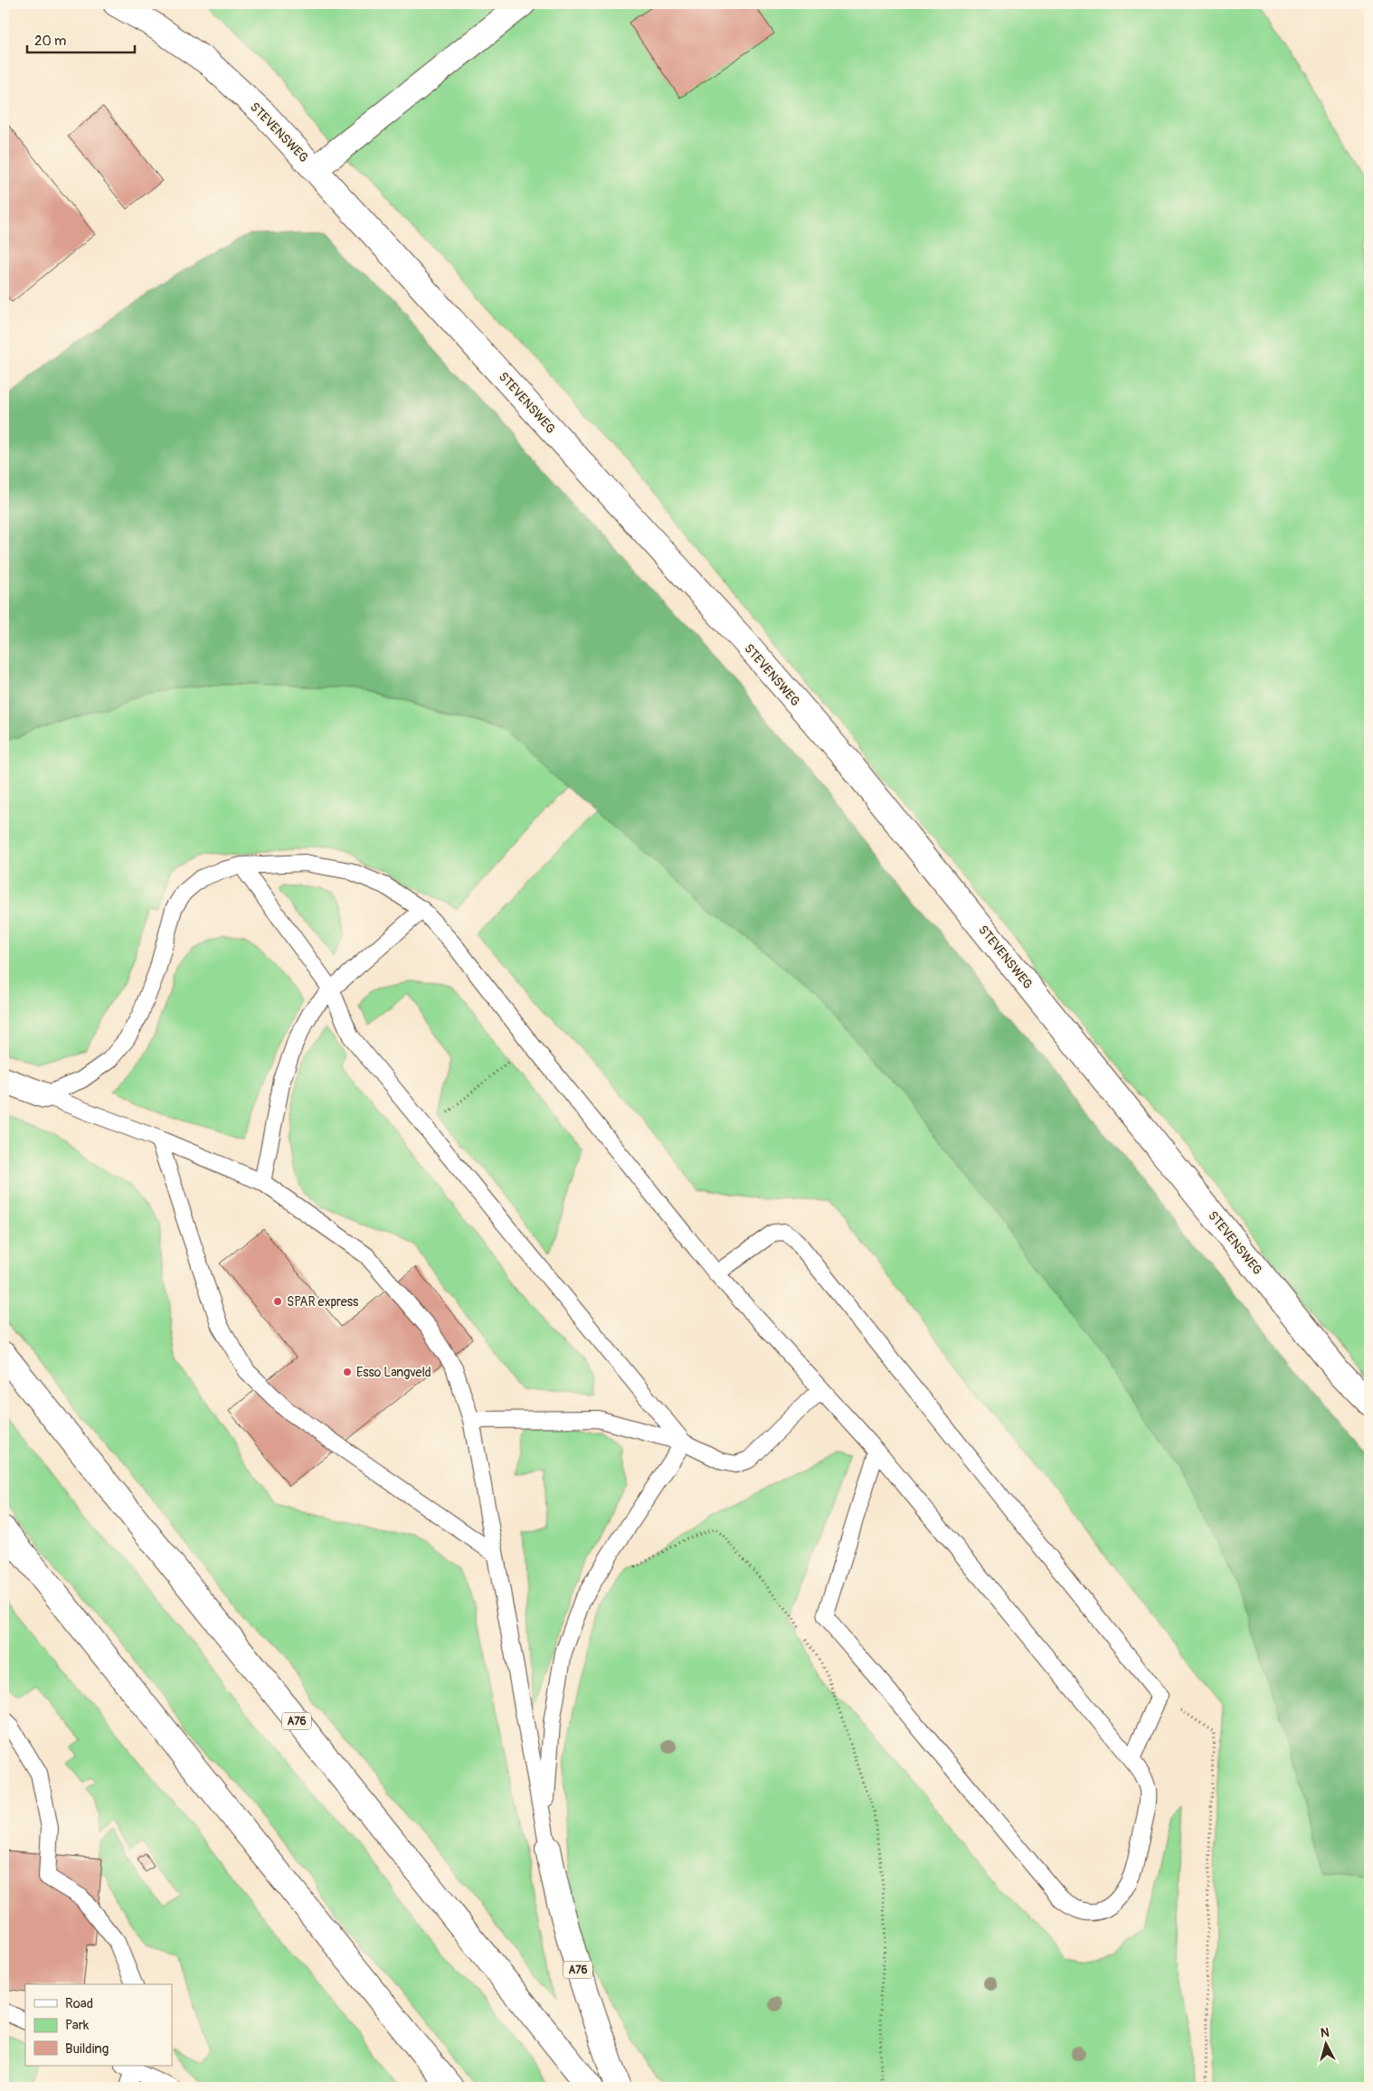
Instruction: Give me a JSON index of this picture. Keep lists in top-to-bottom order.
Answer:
{
  "streets": {
    "main road": ["STEVENSWEG", "A76"]
  },
  "places": ["SPAR express", "Esso Langveld"],
  "legend": ["Road", "Park", "Building"],
  "scale_bar": "20 m",
  "north": "top"
}
